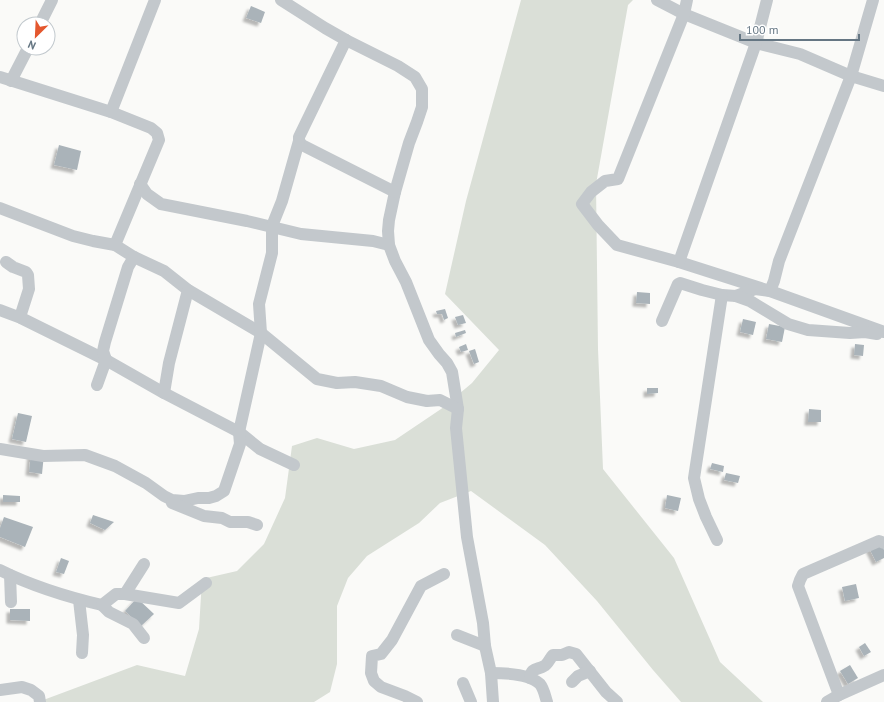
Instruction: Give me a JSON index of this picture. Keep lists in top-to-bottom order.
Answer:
{
  "scale_bar": "100 m",
  "north": "bottom left"
}
